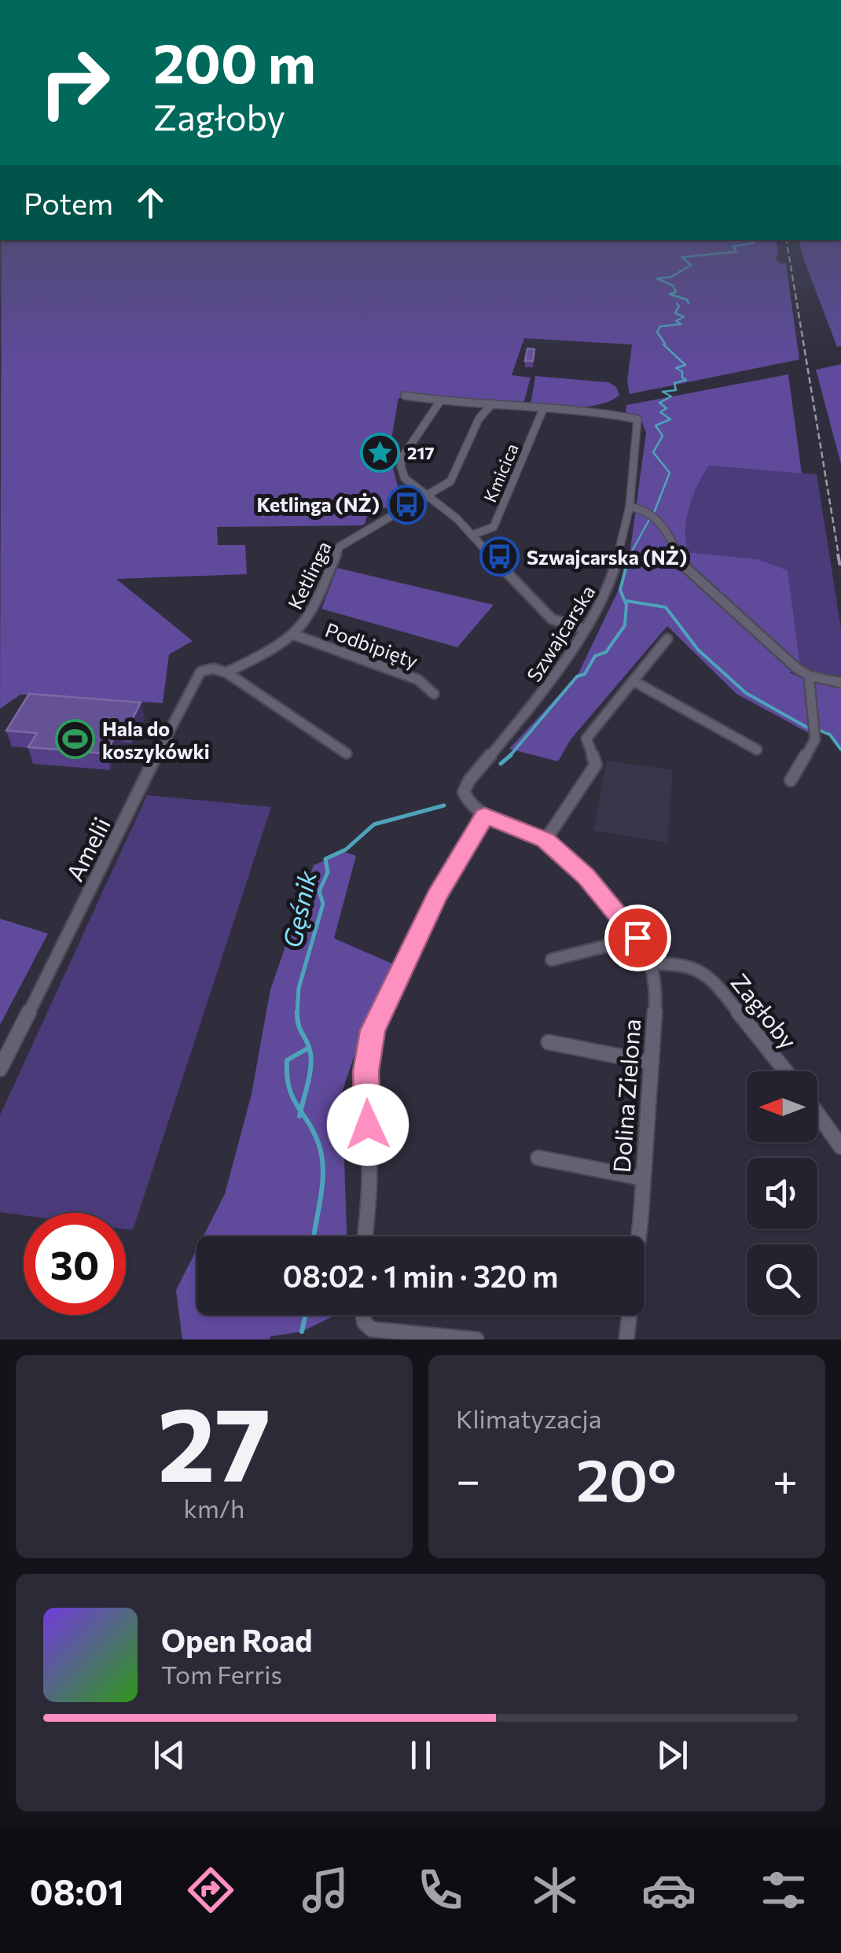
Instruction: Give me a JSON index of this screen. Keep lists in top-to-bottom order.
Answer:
{
  "streets": {
    "street": [
      "Kmicica",
      "Ketlinga",
      "Szwajcarska",
      "Podbipięty",
      "Amelii",
      "Zagłoby",
      "Dolina Zielona"
    ]
  },
  "crossings": [
    ["Kmicica", "Szwajcarska"],
    ["Ketlinga", "Szwajcarska"],
    ["Ketlinga", "Podbipięty"],
    ["Ketlinga", "Amelii"],
    ["Zagłoby", "Dolina Zielona"]
  ],
  "water": ["Gęśnik"],
  "places": {
    "place": ["217"],
    "bus stop": ["Ketlinga (NŻ)", "Szwajcarska (NŻ)"],
    "sports": ["Hala do koszykówki"]
  },
  "north": "left",
  "page": {
    "turn": ["200 m", "Zagłoby"],
    "then": "Potem",
    "limit": "30",
    "trip": "08:02 · 1 min · 320 m",
    "tile": [
      ["27", "km/h"],
      "Klimatyzacja"
    ],
    "heat": ["−", "20°", "+"],
    "song": ["Open Road", "Tom Ferris"],
    "tabs": "08:01"
  }
}
